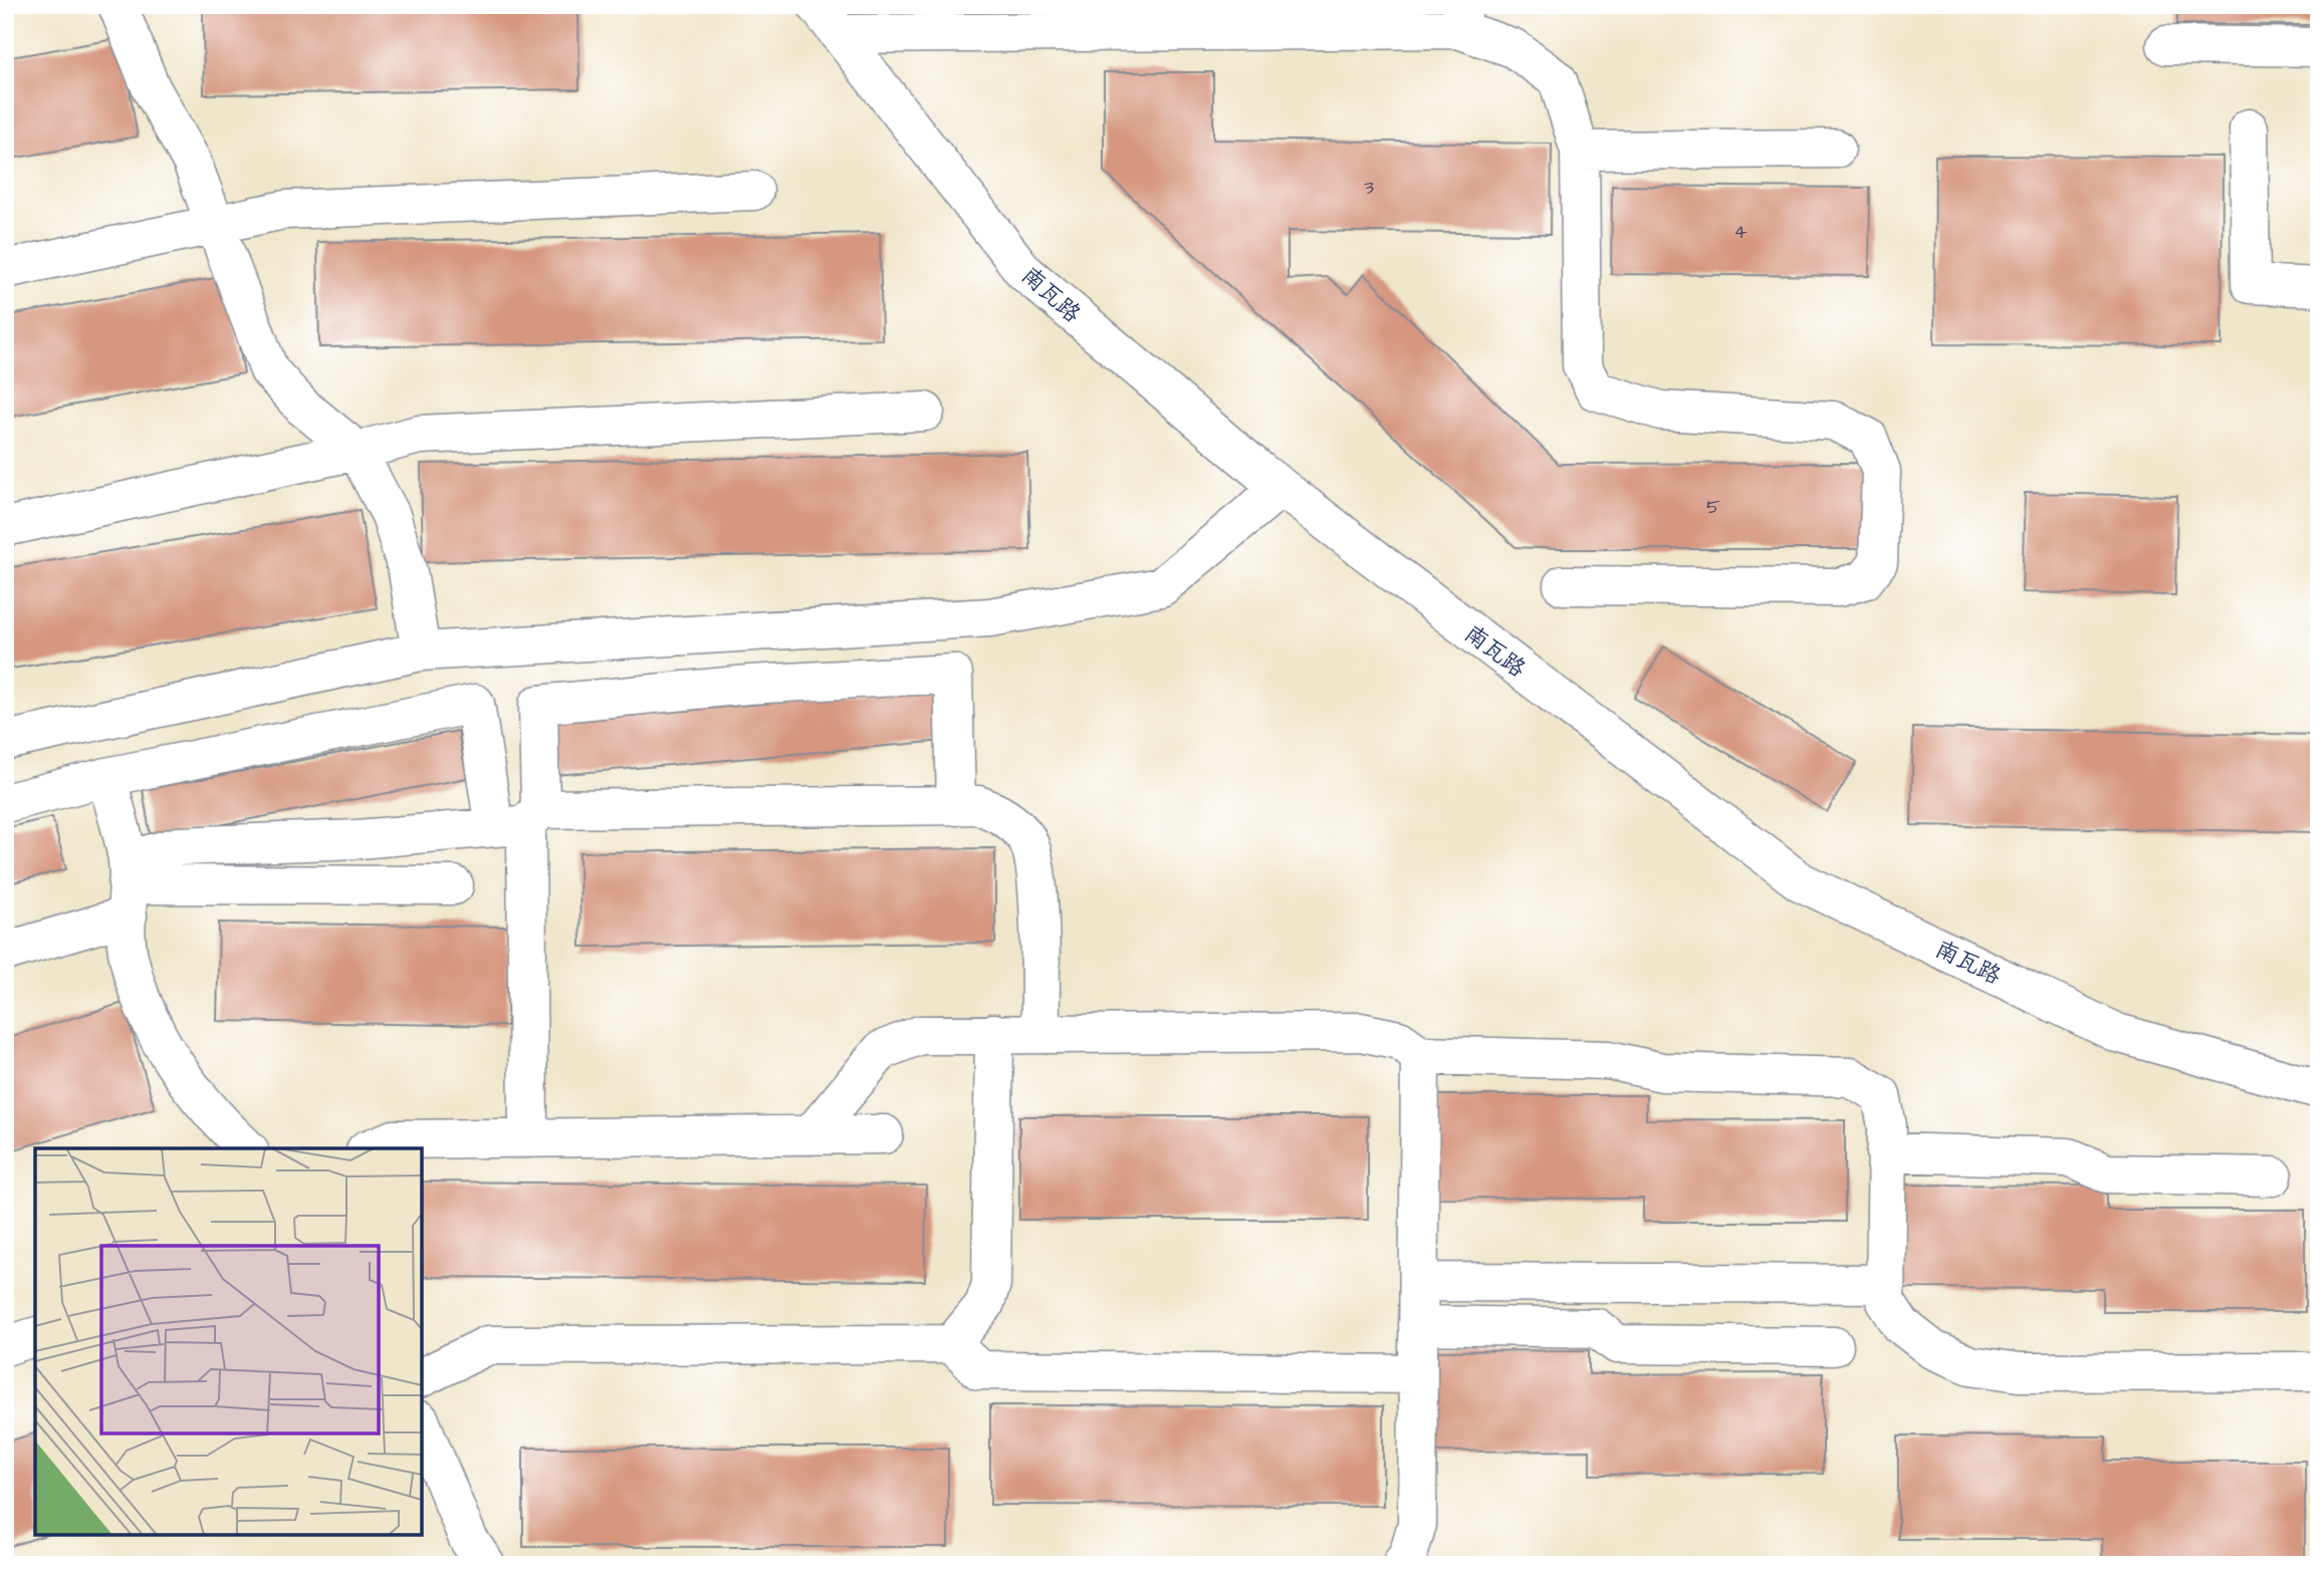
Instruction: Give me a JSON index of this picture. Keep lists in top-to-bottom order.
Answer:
{
  "streets": {
    "street": ["南瓦路"]
  },
  "house_numbers": ["3", "4", "5"]
}
